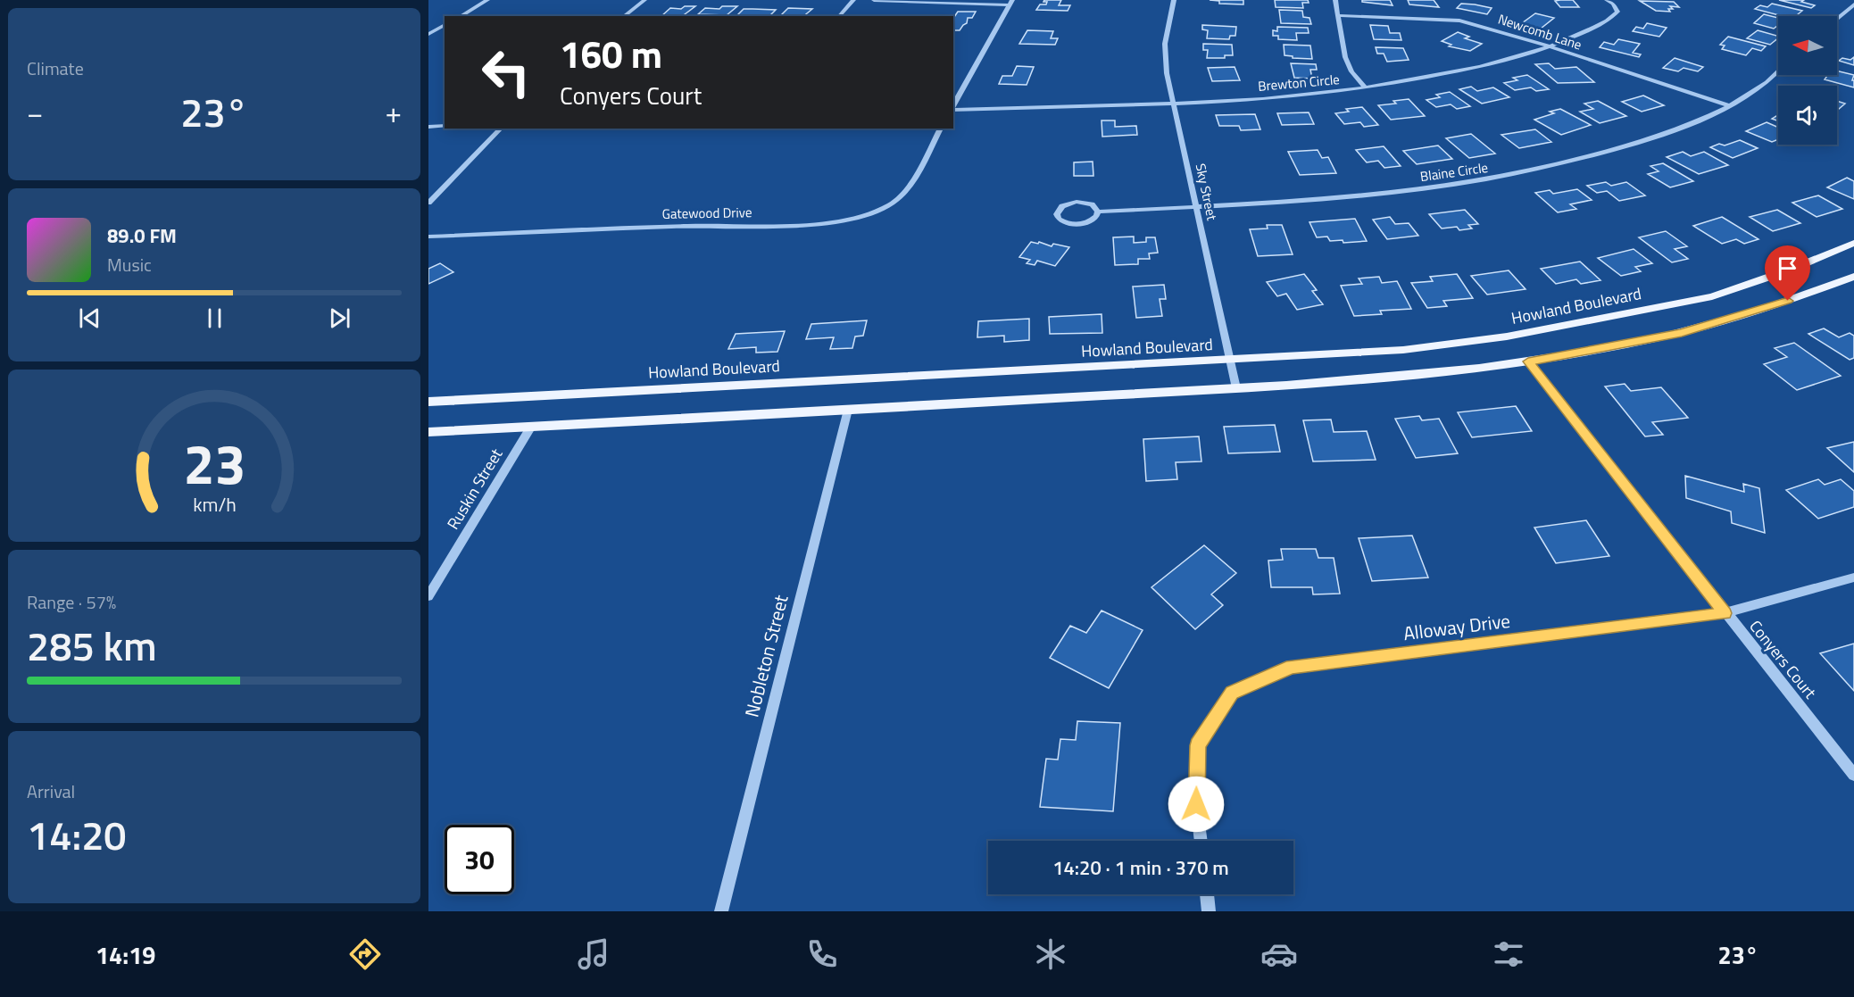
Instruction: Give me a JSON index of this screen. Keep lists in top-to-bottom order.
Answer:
{
  "streets": {
    "main road": ["Howland Boulevard"],
    "street": [
      "Newcomb Lane",
      "Brewton Circle",
      "Blaine Circle",
      "Sky Street",
      "Gatewood Drive",
      "Ruskin Street",
      "Alloway Drive",
      "Nobleton Street",
      "Conyers Court"
    ]
  },
  "crossings": [
    ["Newcomb Lane", "Brewton Circle"],
    ["Newcomb Lane", "Blaine Circle"],
    ["Brewton Circle", "Sky Street"],
    ["Blaine Circle", "Sky Street"],
    ["Sky Street", "Howland Boulevard"],
    ["Alloway Drive", "Conyers Court"]
  ],
  "north": "left",
  "page": {
    "tile": [
      "Climate",
      ["Range · 57%", "285 km"],
      ["Arrival", "14:20"]
    ],
    "turn": ["160 m", "Conyers Court"],
    "heat": ["−", "23°", "+"],
    "song": ["89.0 FM", "Music"],
    "limit": "30",
    "trip": "14:20 · 1 min · 370 m",
    "tabs": ["14:19", "23°"],
    "gauge": ["23", "km/h"]
  }
}
